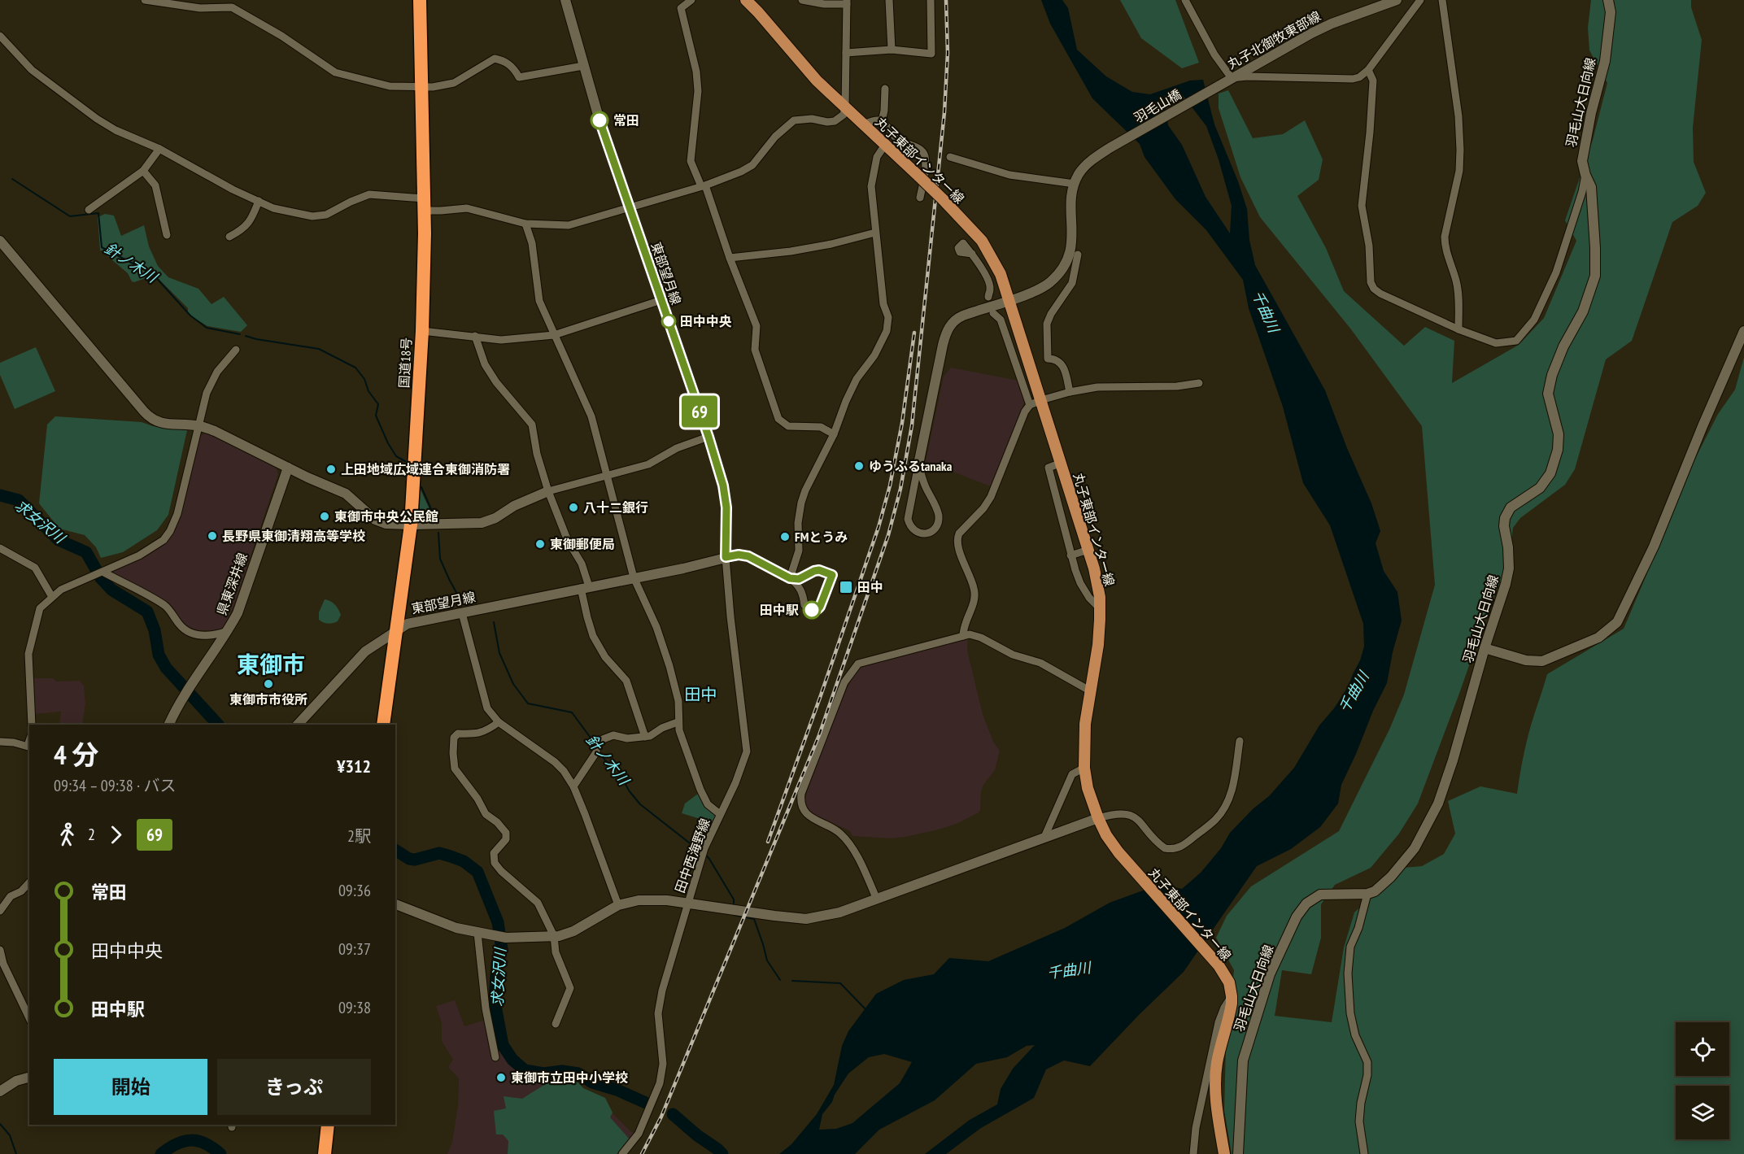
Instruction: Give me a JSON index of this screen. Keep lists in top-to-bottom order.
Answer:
{
  "streets": {
    "highway": ["国道18号"],
    "main road": [
      "丸子北御牧東部線",
      "羽毛山大日向線",
      "羽毛山橋",
      "丸子東部インター線",
      "東部望月線",
      "県東深井線"
    ],
    "street": ["田中西海野線"]
  },
  "crossings": [
    ["丸子北御牧東部線", "羽毛山橋"],
    ["東部望月線", "国道18号"],
    ["東部望月線", "田中西海野線"]
  ],
  "districts": ["東御市", "田中"],
  "water": ["針ノ木川", "千曲川", "求女沢川"],
  "places": {
    "other": [
      "常田",
      "田中中央",
      "ゆうふるtanaka",
      "上田地域広域連合東御消防署",
      "八十二銀行",
      "東御市中央公民館",
      "長野県東御清翔高等学校",
      "FMとうみ",
      "東御郵便局",
      "田中駅",
      "東御市市役所",
      "東御市立田中小学校"
    ],
    "transit": ["田中"]
  },
  "lines": ["bus line 69"],
  "page": {
    "on_map": "69",
    "heading": ["4 分", "09:34 – 09:38 · バス", "¥312"],
    "legs": ["2", "69", "2駅"],
    "list": [
      {
        "name": "常田",
        "value": "09:36"
      },
      {
        "name": "田中中央",
        "value": "09:37"
      },
      {
        "name": "田中駅",
        "value": "09:38"
      }
    ],
    "buttons": ["開始", "きっぷ"]
  }
}
